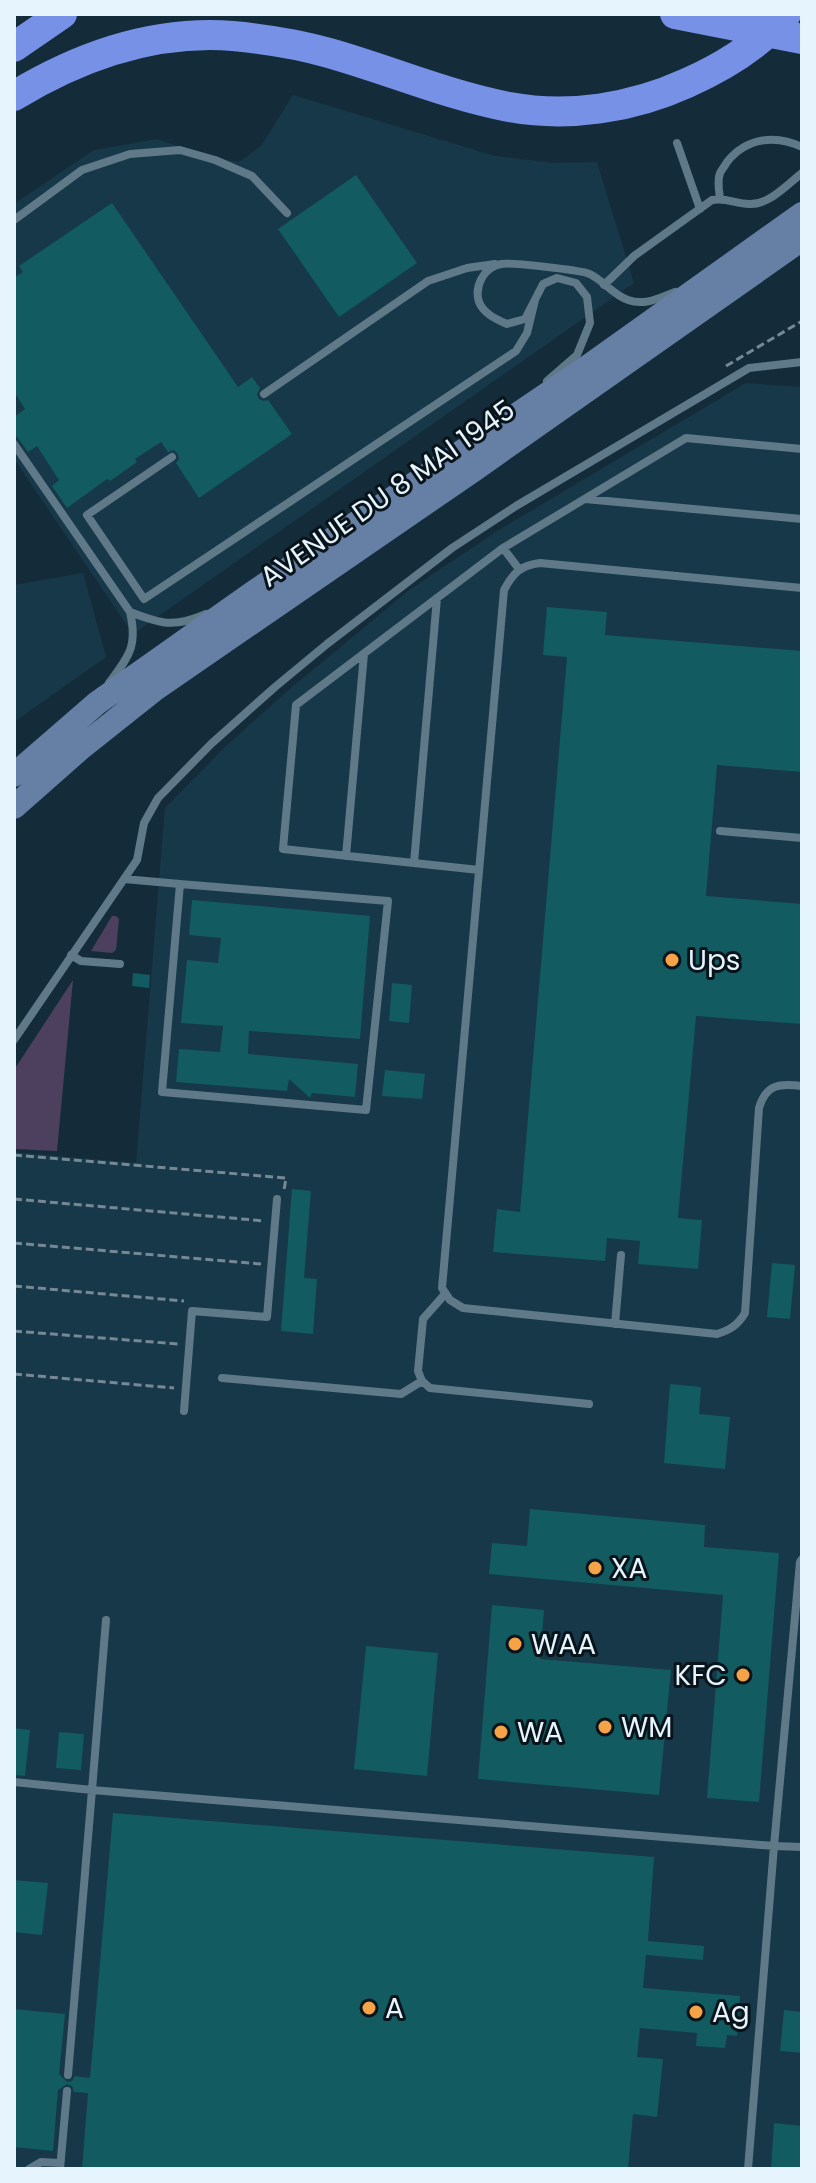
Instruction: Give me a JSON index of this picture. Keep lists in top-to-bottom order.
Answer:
{
  "streets": {
    "main road": ["AVENUE DU 8 MAI 1945"]
  },
  "places": [
    "Ups",
    "XA",
    "WAA",
    "KFC",
    "WM",
    "WA",
    "A",
    "Ag"
  ]
}
